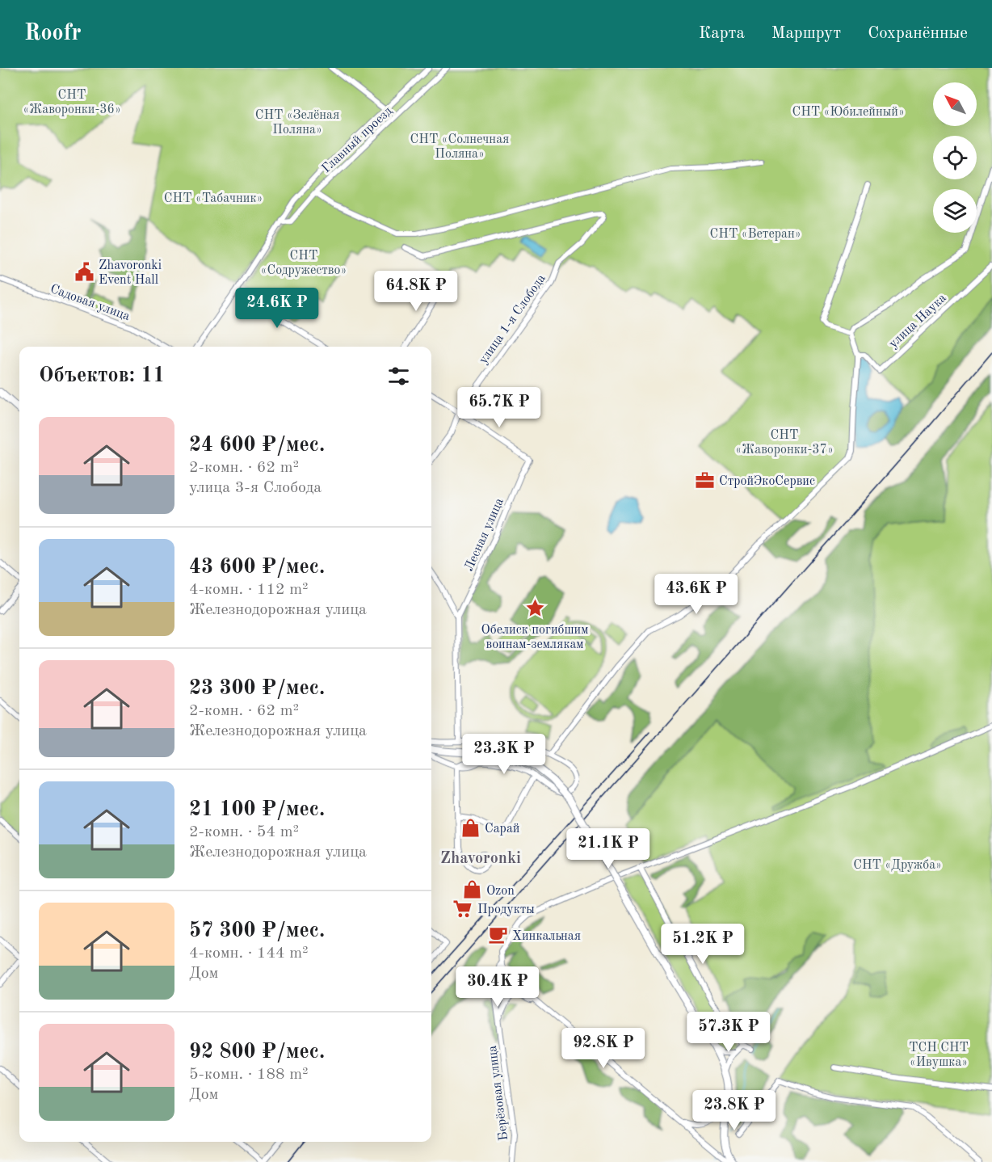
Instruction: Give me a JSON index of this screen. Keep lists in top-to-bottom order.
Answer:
{
  "streets": {
    "street": [
      "Главный проезд",
      "Садовая улица",
      "улица 1-я Слобода",
      "улица Наука",
      "Лесная улица",
      "Берёзовая улица"
    ]
  },
  "crossings": [
    ["улица 1-я Слобода", "Лесная улица"]
  ],
  "districts": ["Zhavoronki"],
  "parks": [
    "СНТ «Жаворонки-36»",
    "СНТ «Юбилейный»",
    "СНТ «Зелёная Поляна»",
    "СНТ «Солнечная Поляна»",
    "СНТ «Табачник»",
    "СНТ «Ветеран»",
    "СНТ «Содружество»",
    "СНТ «Жаворонки-37»",
    "СНТ «Дружба»",
    "ТСН СНТ «Ивушка»"
  ],
  "places": {
    "public building": ["Zhavoronki Event Hall"],
    "office": ["СтройЭкоСервис"],
    "place": ["Обелиск погибшим воинам-землякам"],
    "shop": ["Сарай", "Ozon"],
    "supermarket": ["Продукты"],
    "cafe": ["Хинкальная"]
  },
  "north": "top left",
  "page": {
    "header": "Roofr",
    "nav": ["Карта", "Маршрут", "Сохранённые"],
    "price": [
      "64.8K ₽",
      "24.6K ₽",
      "65.7K ₽",
      "43.6K ₽",
      "23.3K ₽",
      "21.1K ₽",
      "51.2K ₽",
      "30.4K ₽",
      "57.3K ₽",
      "92.8K ₽",
      "23.8K ₽"
    ],
    "heading": "Объектов: 11",
    "list": [
      {
        "name": "24 600 ₽/мес.",
        "note": "2-комн. · 62 m² · улица 3-я Слобода"
      },
      {
        "name": "43 600 ₽/мес.",
        "note": "4-комн. · 112 m² · Железнодорожная улица"
      },
      {
        "name": "23 300 ₽/мес.",
        "note": "2-комн. · 62 m² · Железнодорожная улица"
      },
      {
        "name": "21 100 ₽/мес.",
        "note": "2-комн. · 54 m² · Железнодорожная улица"
      },
      {
        "name": "57 300 ₽/мес.",
        "note": "4-комн. · 144 m² · Дом"
      },
      {
        "name": "92 800 ₽/мес.",
        "note": "5-комн. · 188 m² · Дом"
      }
    ]
  }
}
